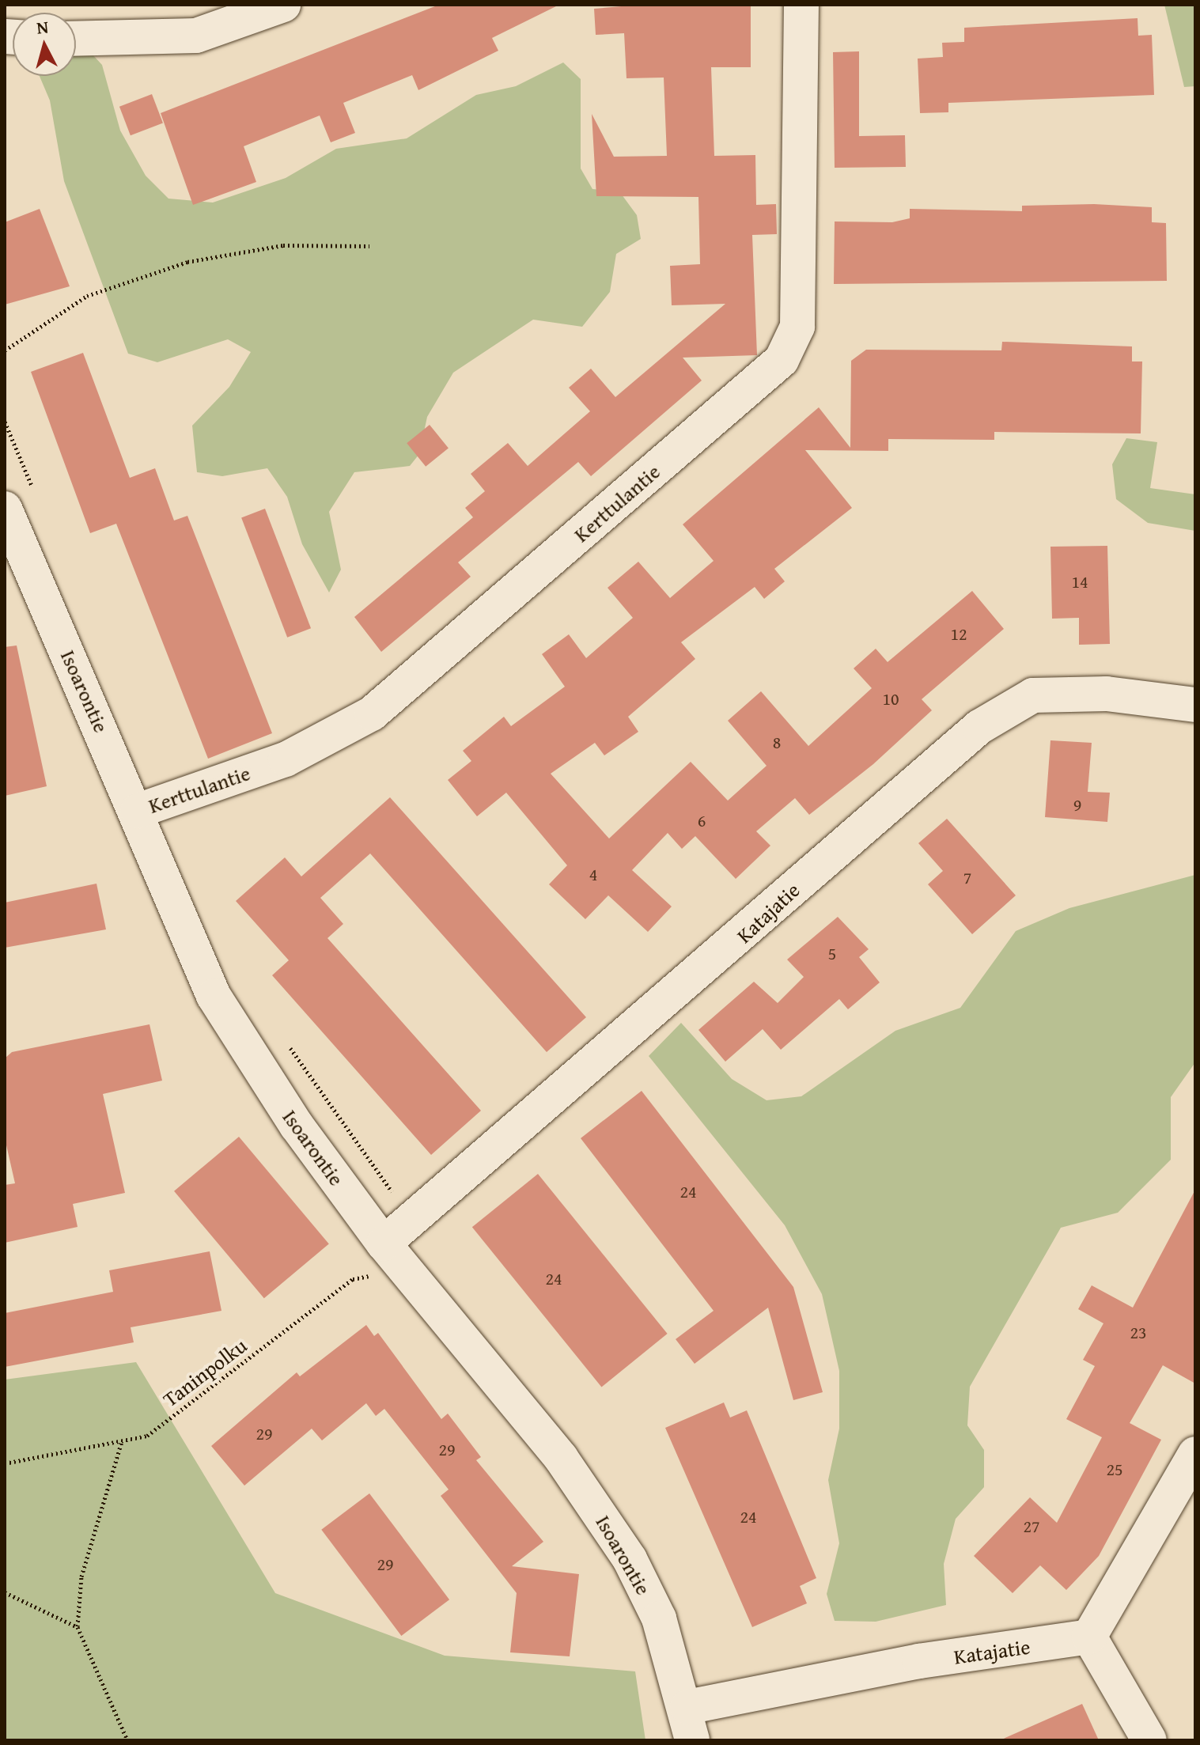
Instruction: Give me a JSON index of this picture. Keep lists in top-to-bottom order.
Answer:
{
  "streets": {
    "street": ["Kerttulantie", "Isoarontie", "Katajatie"],
    "path": ["Taninpolku"]
  },
  "crossings": [
    ["Kerttulantie", "Isoarontie"],
    ["Isoarontie", "Katajatie"],
    ["Isoarontie", "Taninpolku"]
  ],
  "house_numbers": [
    "14",
    "12",
    "10",
    "8",
    "9",
    "6",
    "4",
    "7",
    "5",
    "24",
    "24",
    "23",
    "29",
    "29",
    "25",
    "24",
    "27",
    "29"
  ],
  "north": "top"
}
